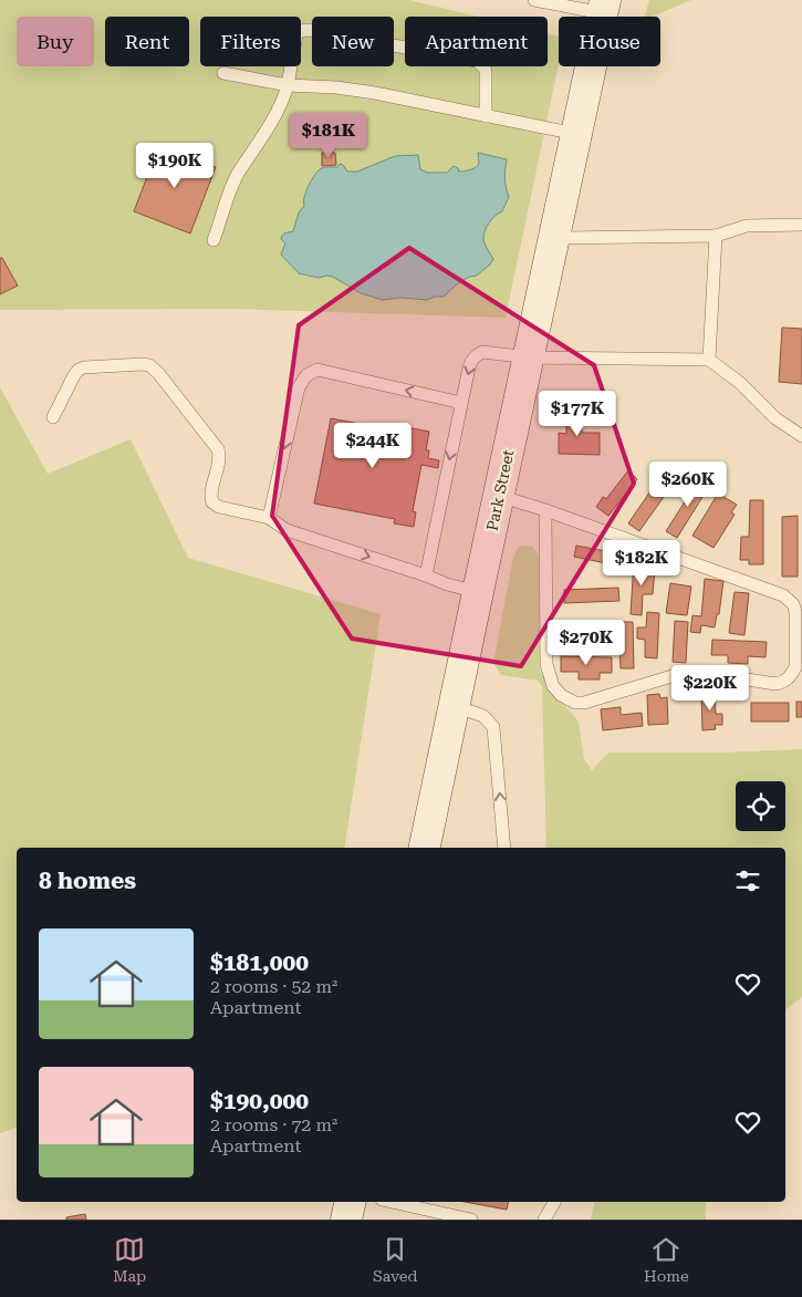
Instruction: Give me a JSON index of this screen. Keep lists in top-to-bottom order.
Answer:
{
  "streets": {
    "main road": ["Park Street"]
  },
  "page": {
    "chip": [
      "Buy",
      "Rent",
      "Filters",
      "New",
      "Apartment",
      "House"
    ],
    "price": [
      "$181K",
      "$190K",
      "$177K",
      "$244K",
      "$260K",
      "$182K",
      "$270K",
      "$220K"
    ],
    "heading": "8 homes",
    "list": [
      {
        "name": "$181,000",
        "note": "2 rooms · 52 m² · Apartment"
      },
      {
        "name": "$190,000",
        "note": "2 rooms · 72 m² · Apartment"
      }
    ],
    "tabs": ["Map", "Saved", "Home"]
  }
}
